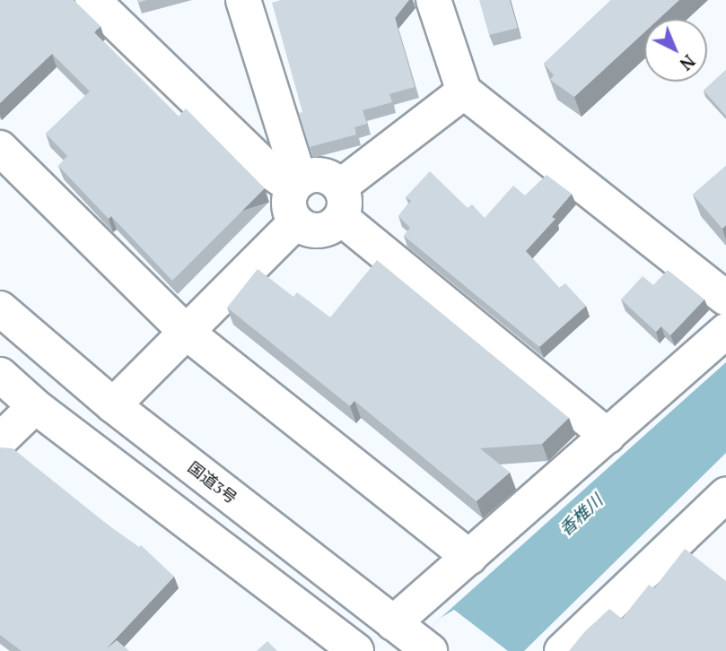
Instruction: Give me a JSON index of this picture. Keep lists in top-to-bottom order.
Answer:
{
  "streets": {
    "main road": ["国道3号"]
  },
  "water": ["香椎川"],
  "north": "bottom right"
}
